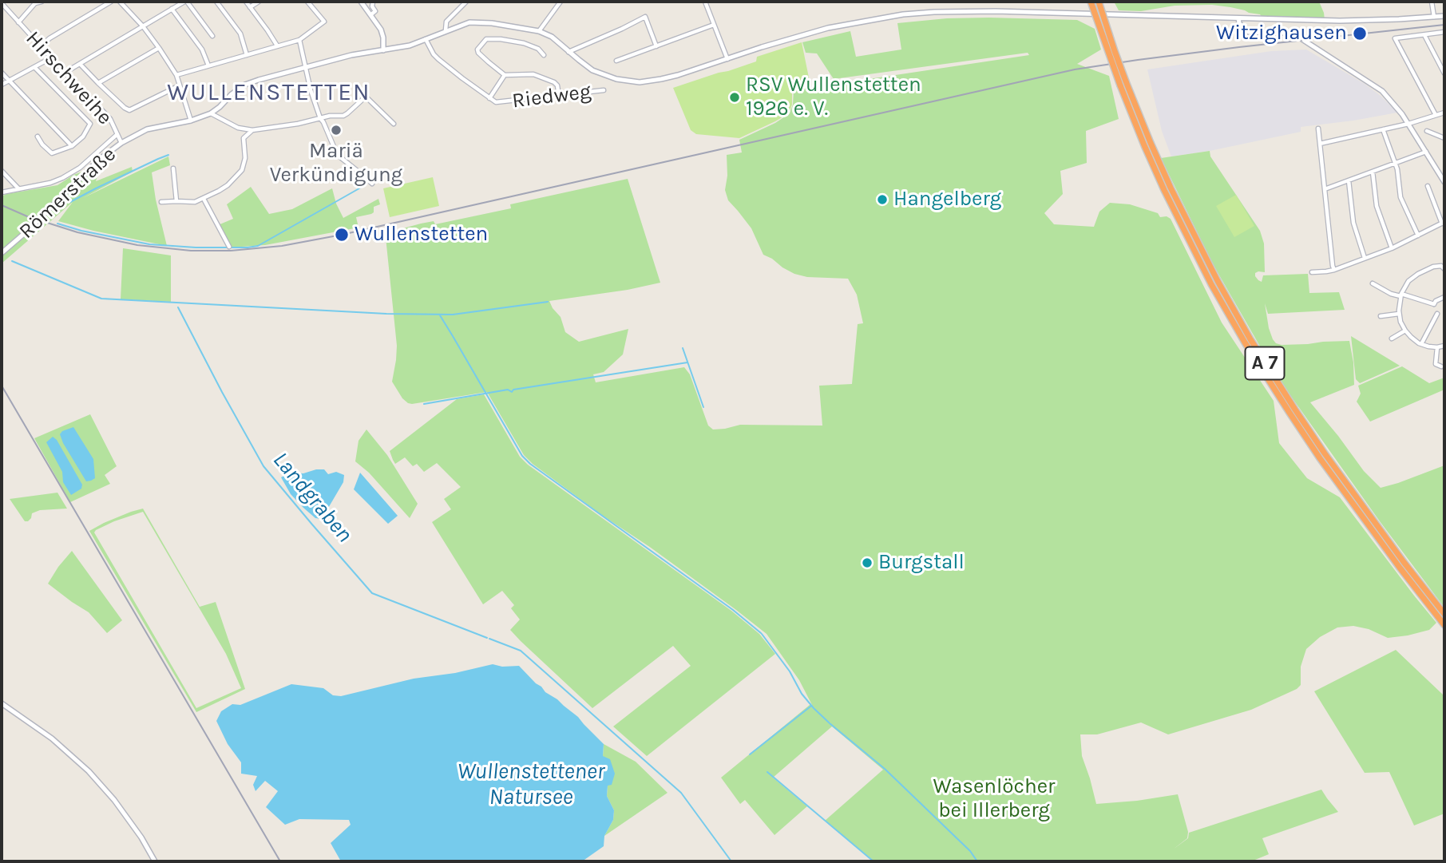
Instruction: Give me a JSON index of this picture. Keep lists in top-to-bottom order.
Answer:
{
  "streets": {
    "highway": ["A 7"],
    "main road": ["Römerstraße"],
    "street": ["Hirschweihe", "Riedweg"]
  },
  "crossings": [
    ["Hirschweihe", "Römerstraße"],
    ["Riedweg", "Römerstraße"]
  ],
  "districts": ["WULLENSTETTEN"],
  "water": ["Landgraben", "Wullenstettener Natursee"],
  "parks": ["Wasenlöcher bei Illerberg"],
  "places": [
    "Witzighausen",
    "RSV Wullenstetten 1926 e. V.",
    "Mariä Verkündigung",
    "Hangelberg",
    "Wullenstetten",
    "Burgstall"
  ]
}
